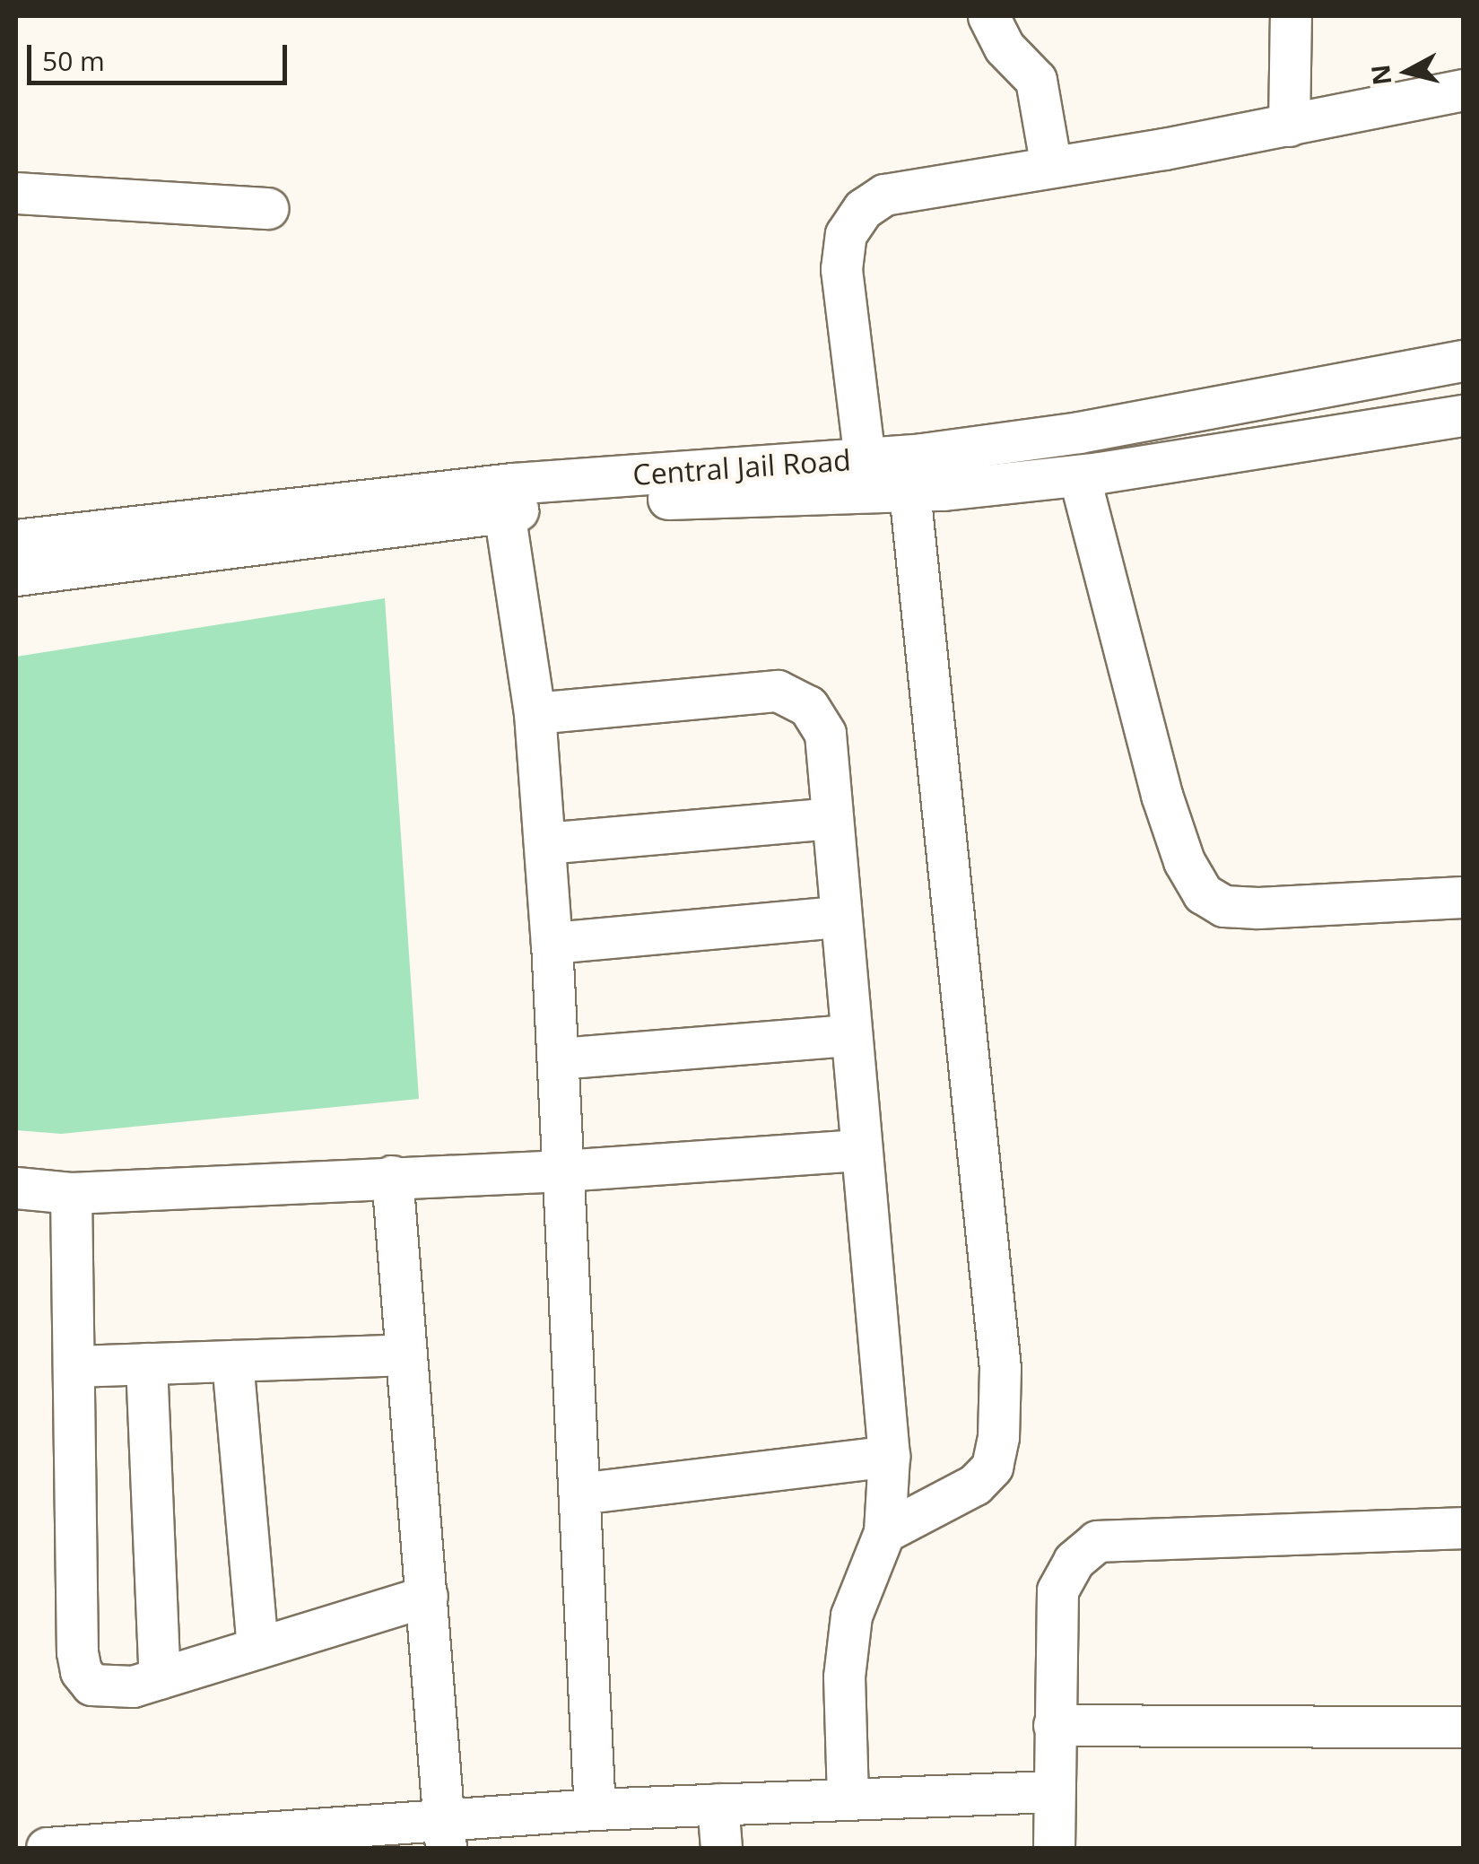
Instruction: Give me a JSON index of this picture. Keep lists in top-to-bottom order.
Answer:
{
  "streets": {
    "street": ["Central Jail Road"]
  },
  "scale_bar": "50 m",
  "north": "left"
}
